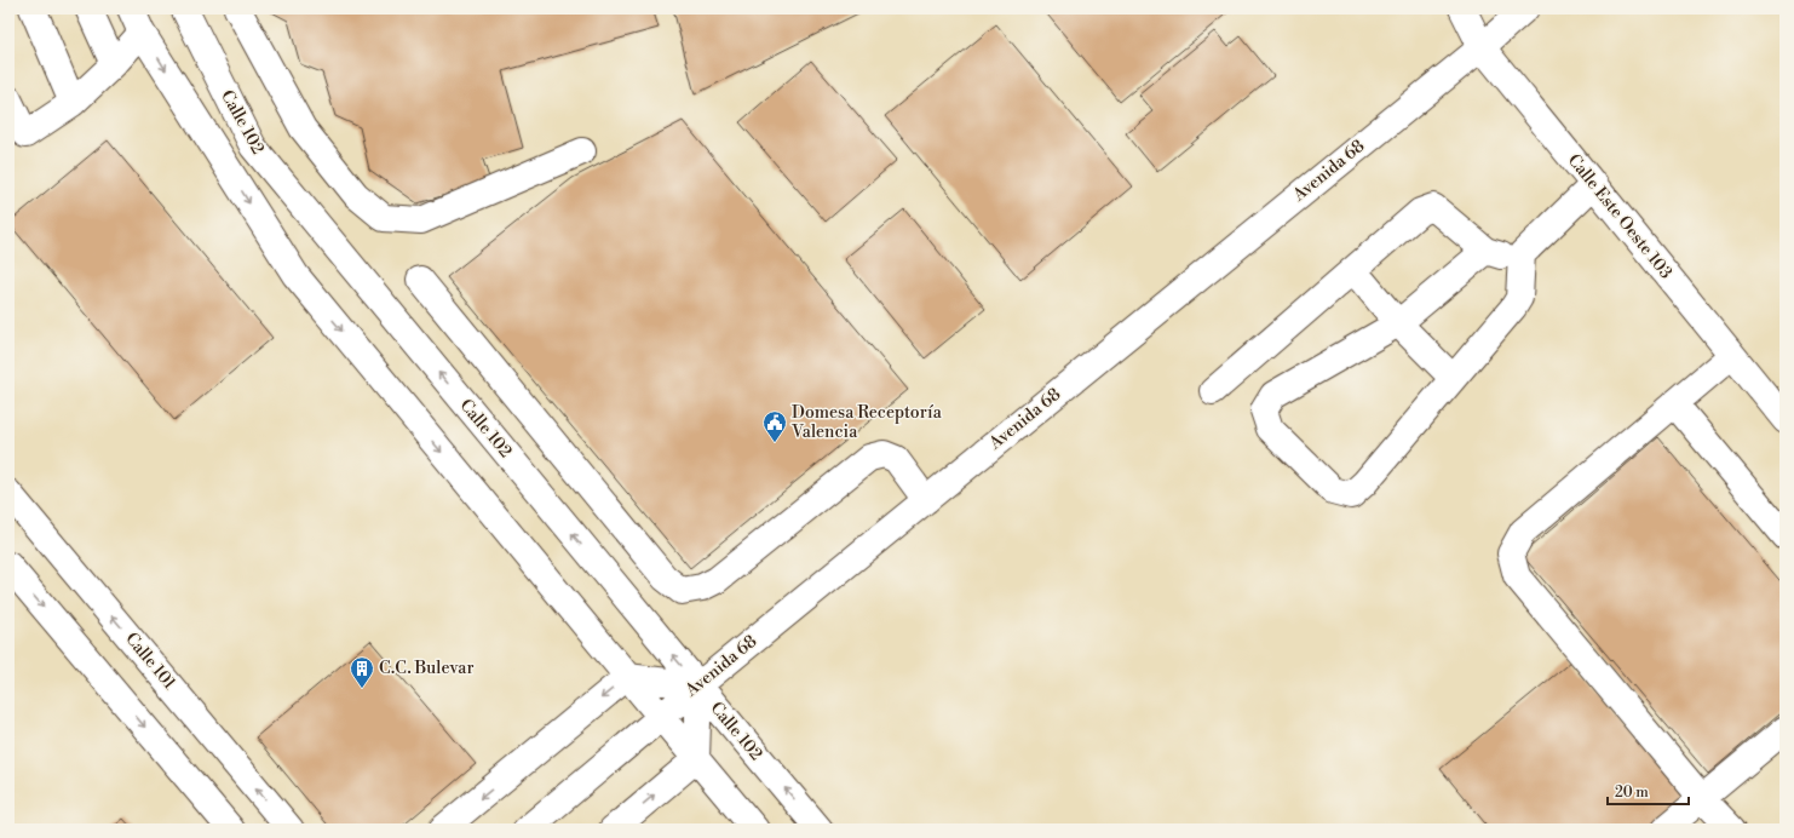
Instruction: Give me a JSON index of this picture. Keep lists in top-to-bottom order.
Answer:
{
  "streets": {
    "street": [
      "Calle 102",
      "Avenida 68",
      "Calle Este Oeste 103",
      "Calle 101"
    ]
  },
  "crossings": [
    ["Calle 102", "Avenida 68"],
    ["Avenida 68", "Calle Este Oeste 103"]
  ],
  "places": {
    "public building": ["Domesa Receptoría Valencia"],
    "building": ["C.C. Bulevar"]
  },
  "scale_bar": "20 m"
}
